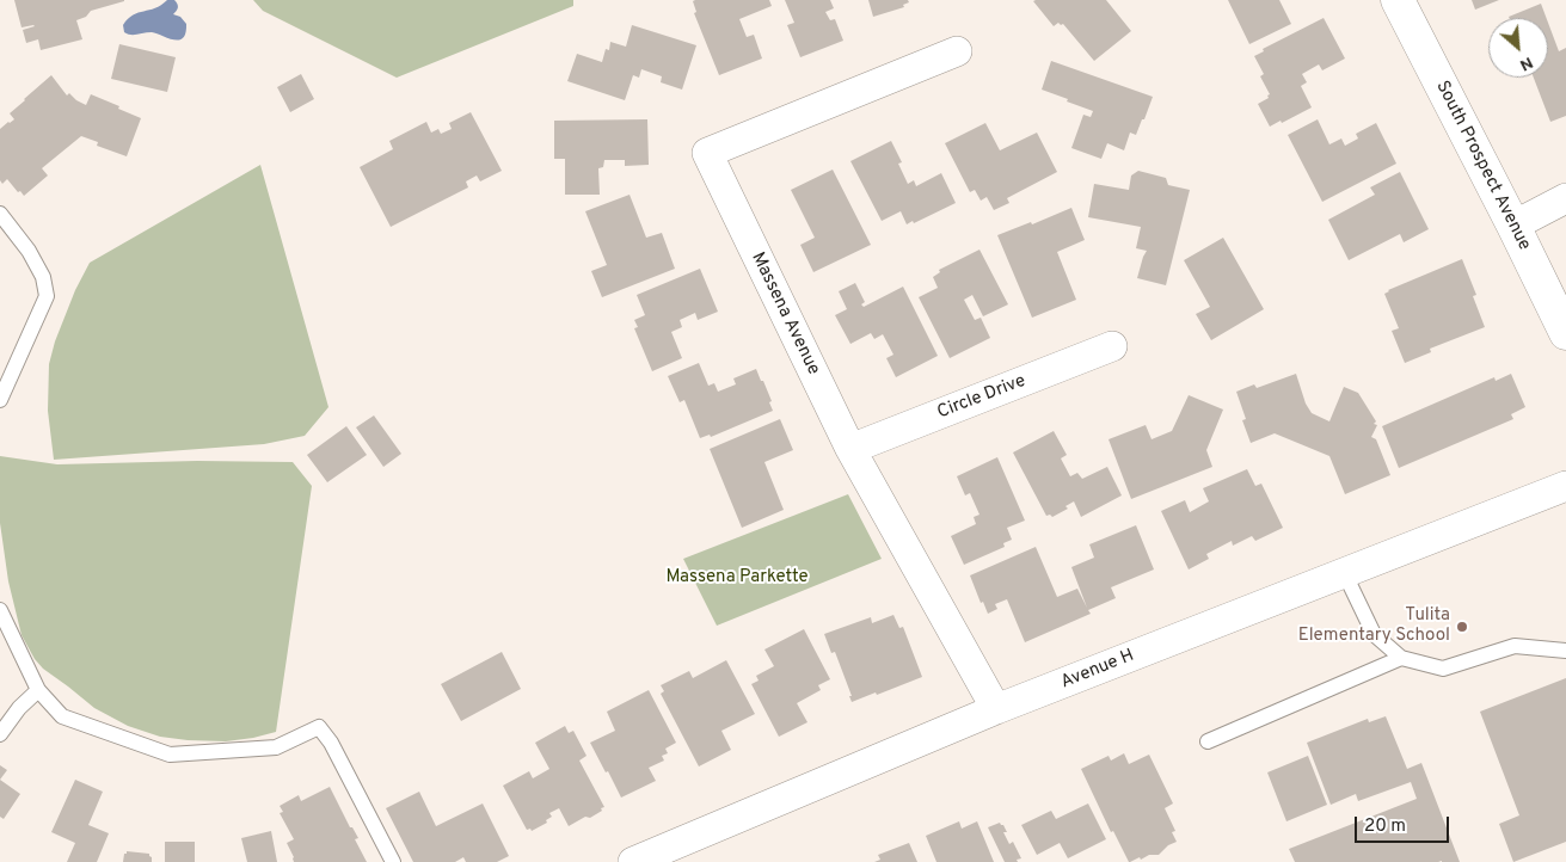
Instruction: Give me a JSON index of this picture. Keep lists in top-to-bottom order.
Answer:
{
  "streets": {
    "main road": ["South Prospect Avenue"],
    "street": ["Massena Avenue", "Circle Drive", "Avenue H"]
  },
  "crossings": [
    ["Massena Avenue", "Circle Drive"],
    ["Massena Avenue", "Avenue H"]
  ],
  "parks": ["Massena Parkette"],
  "places": ["Tulita Elementary School"],
  "scale_bar": "20 m",
  "north": "bottom right"
}
